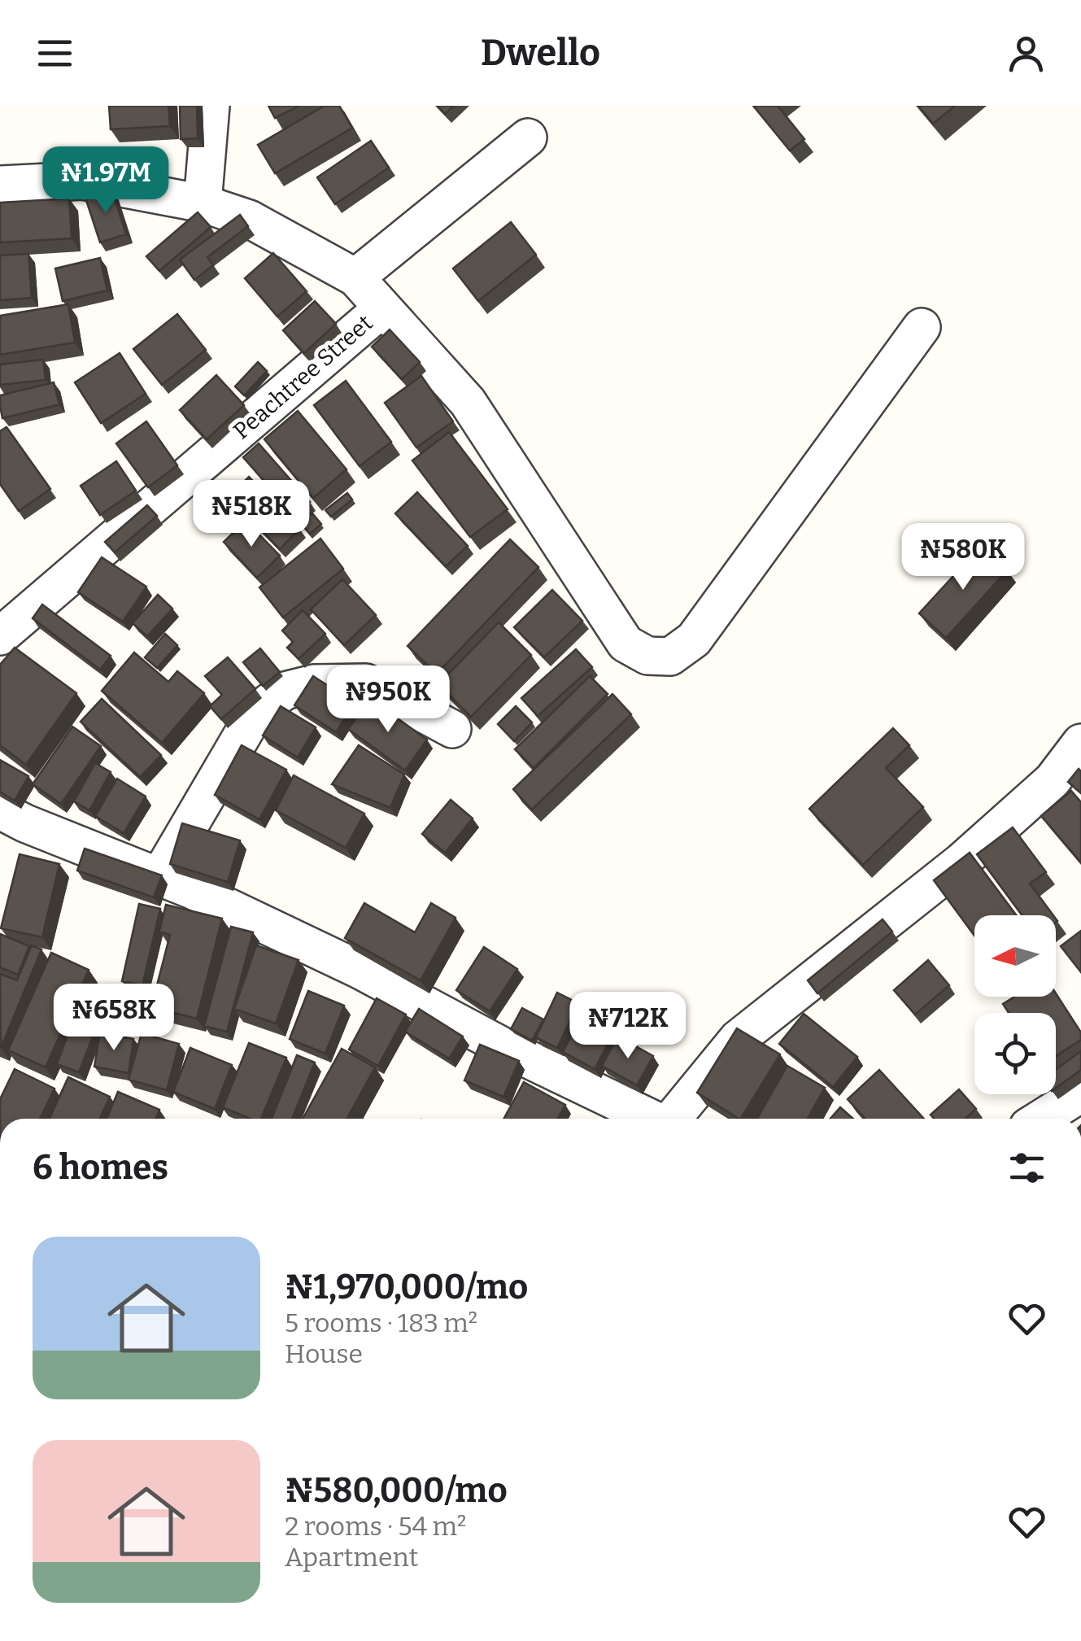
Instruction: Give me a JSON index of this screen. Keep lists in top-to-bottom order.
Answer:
{
  "streets": {
    "street": ["Peachtree Street"]
  },
  "north": "left",
  "page": {
    "header": "Dwello",
    "price": [
      "₦1.97M",
      "₦518K",
      "₦580K",
      "₦950K",
      "₦658K",
      "₦712K"
    ],
    "heading": "6 homes",
    "list": [
      {
        "name": "₦1,970,000/mo",
        "note": "5 rooms · 183 m² · House"
      },
      {
        "name": "₦580,000/mo",
        "note": "2 rooms · 54 m² · Apartment"
      }
    ]
  }
}
